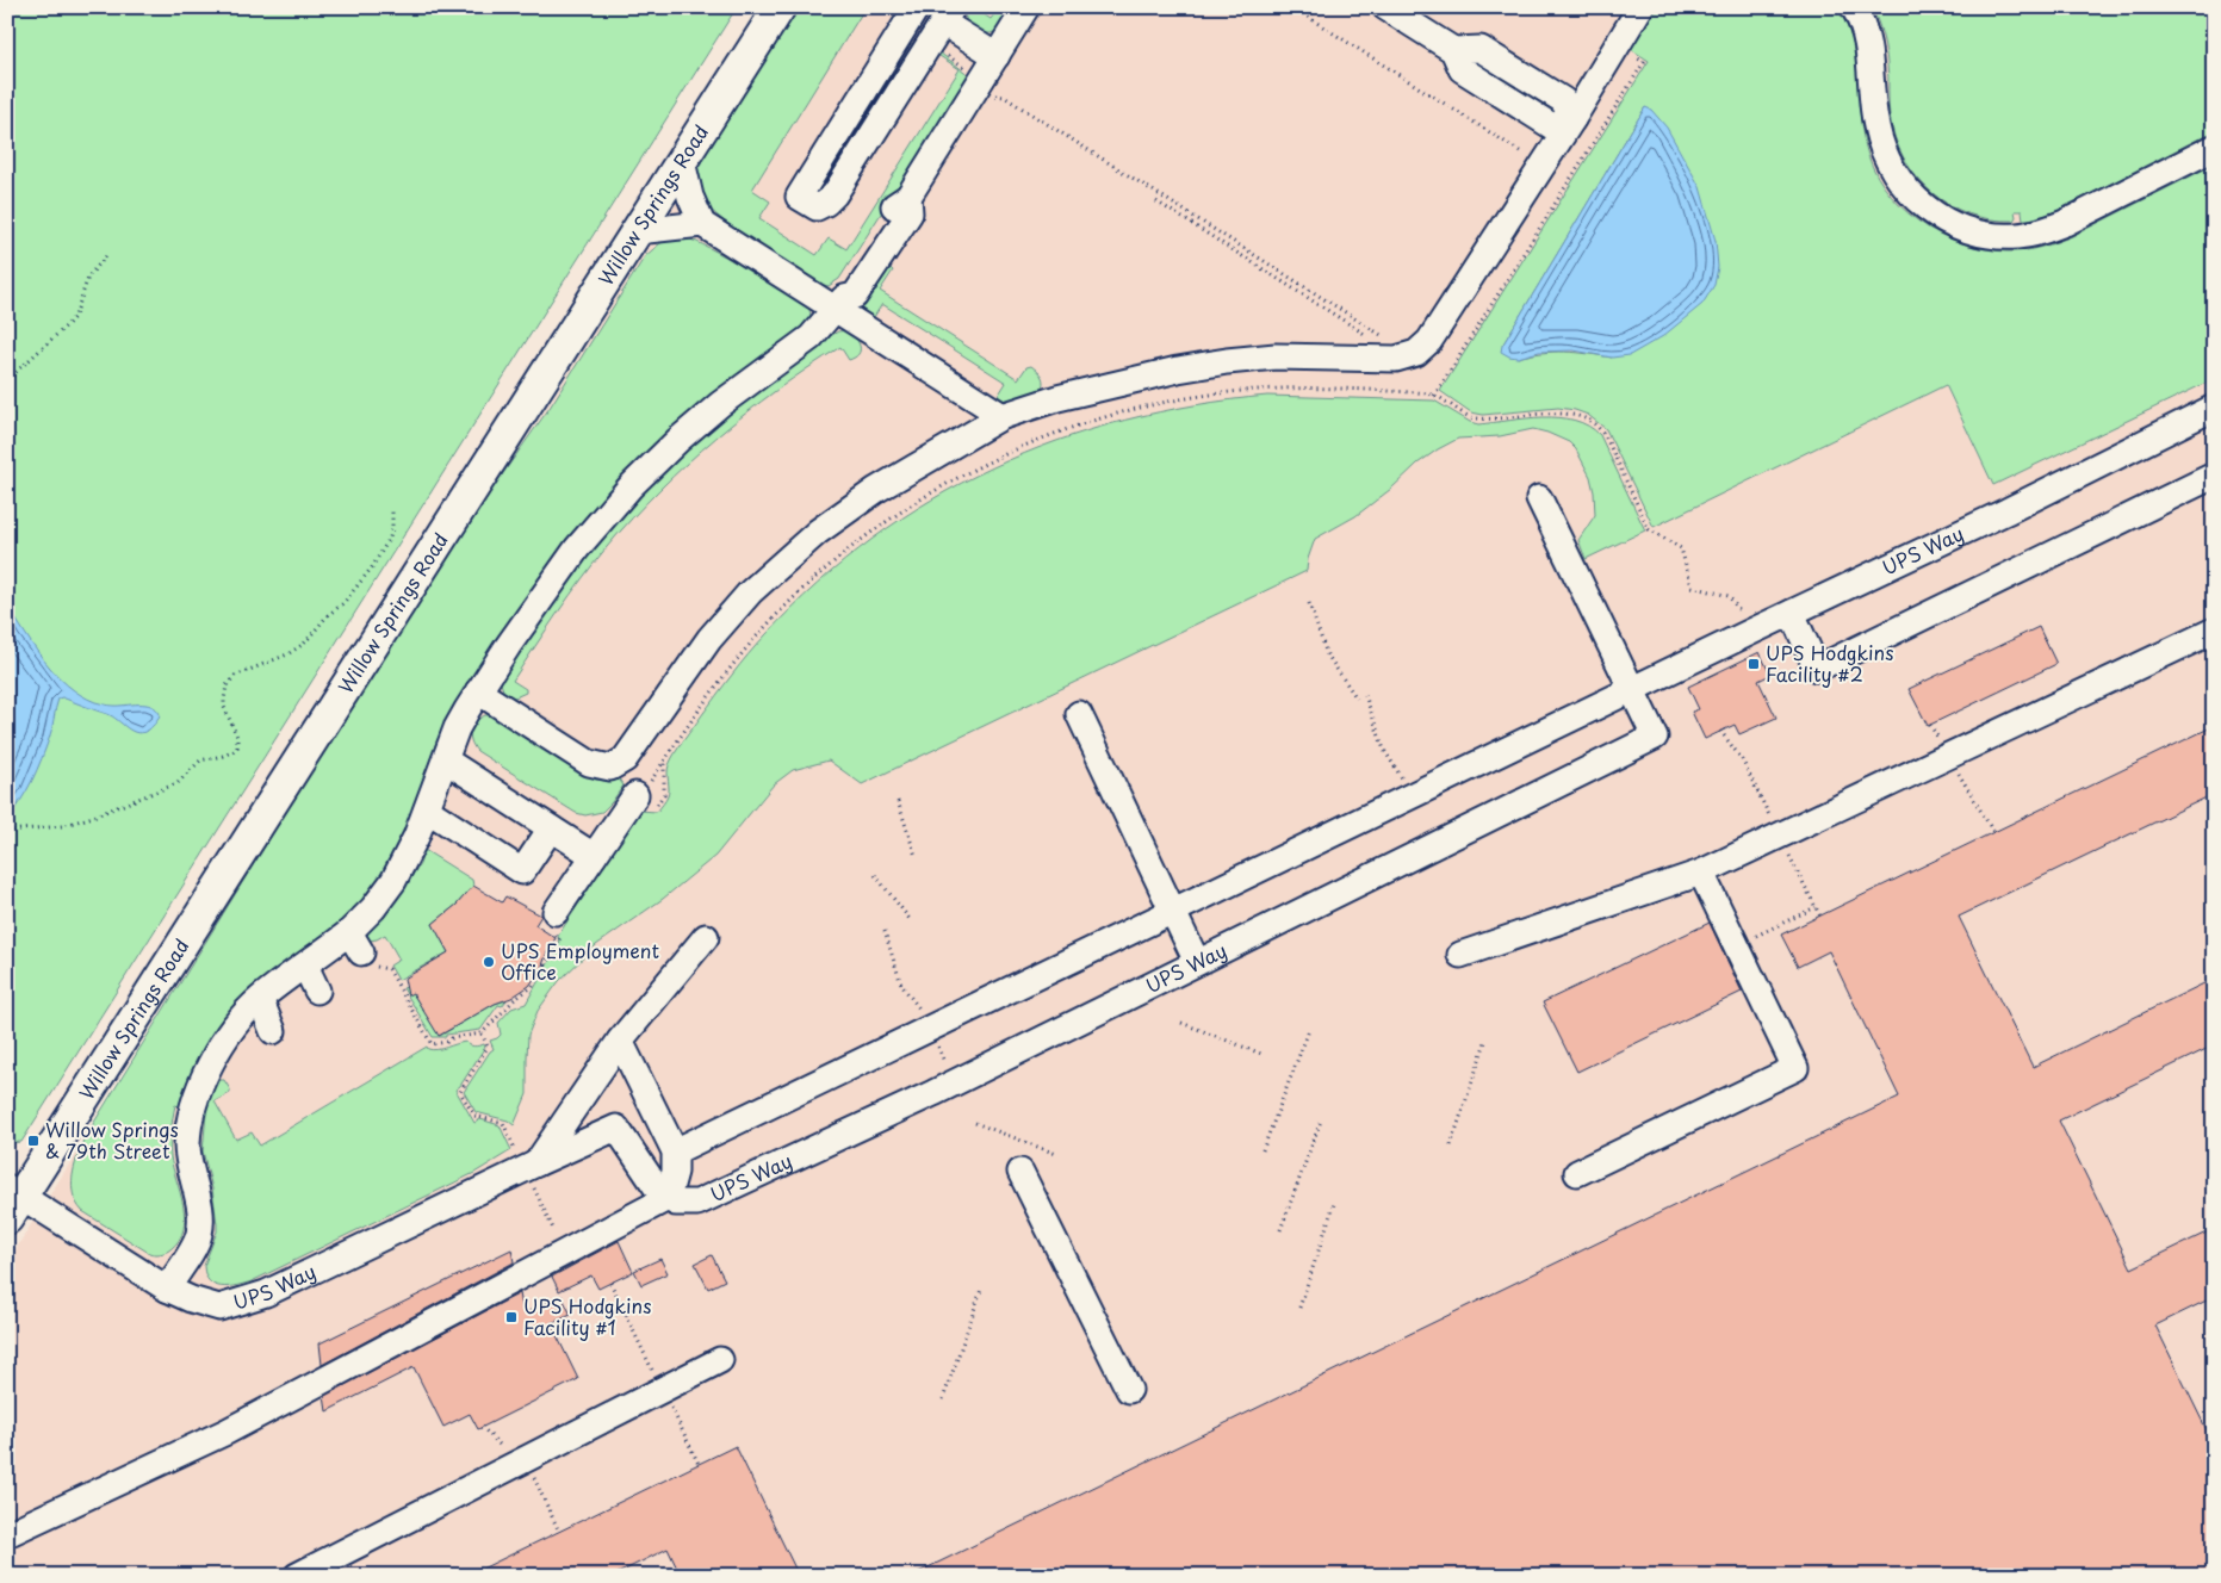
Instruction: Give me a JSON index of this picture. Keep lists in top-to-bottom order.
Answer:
{
  "streets": {
    "main road": ["Willow Springs Road"],
    "lane": ["UPS Way"]
  },
  "crossings": [
    ["Willow Springs Road", "UPS Way"]
  ],
  "places": {
    "transit": ["UPS Hodgkins Facility #2", "Willow Springs & 79th Street", "UPS Hodgkins Facility #1"],
    "other": ["UPS Employment Office"]
  }
}
